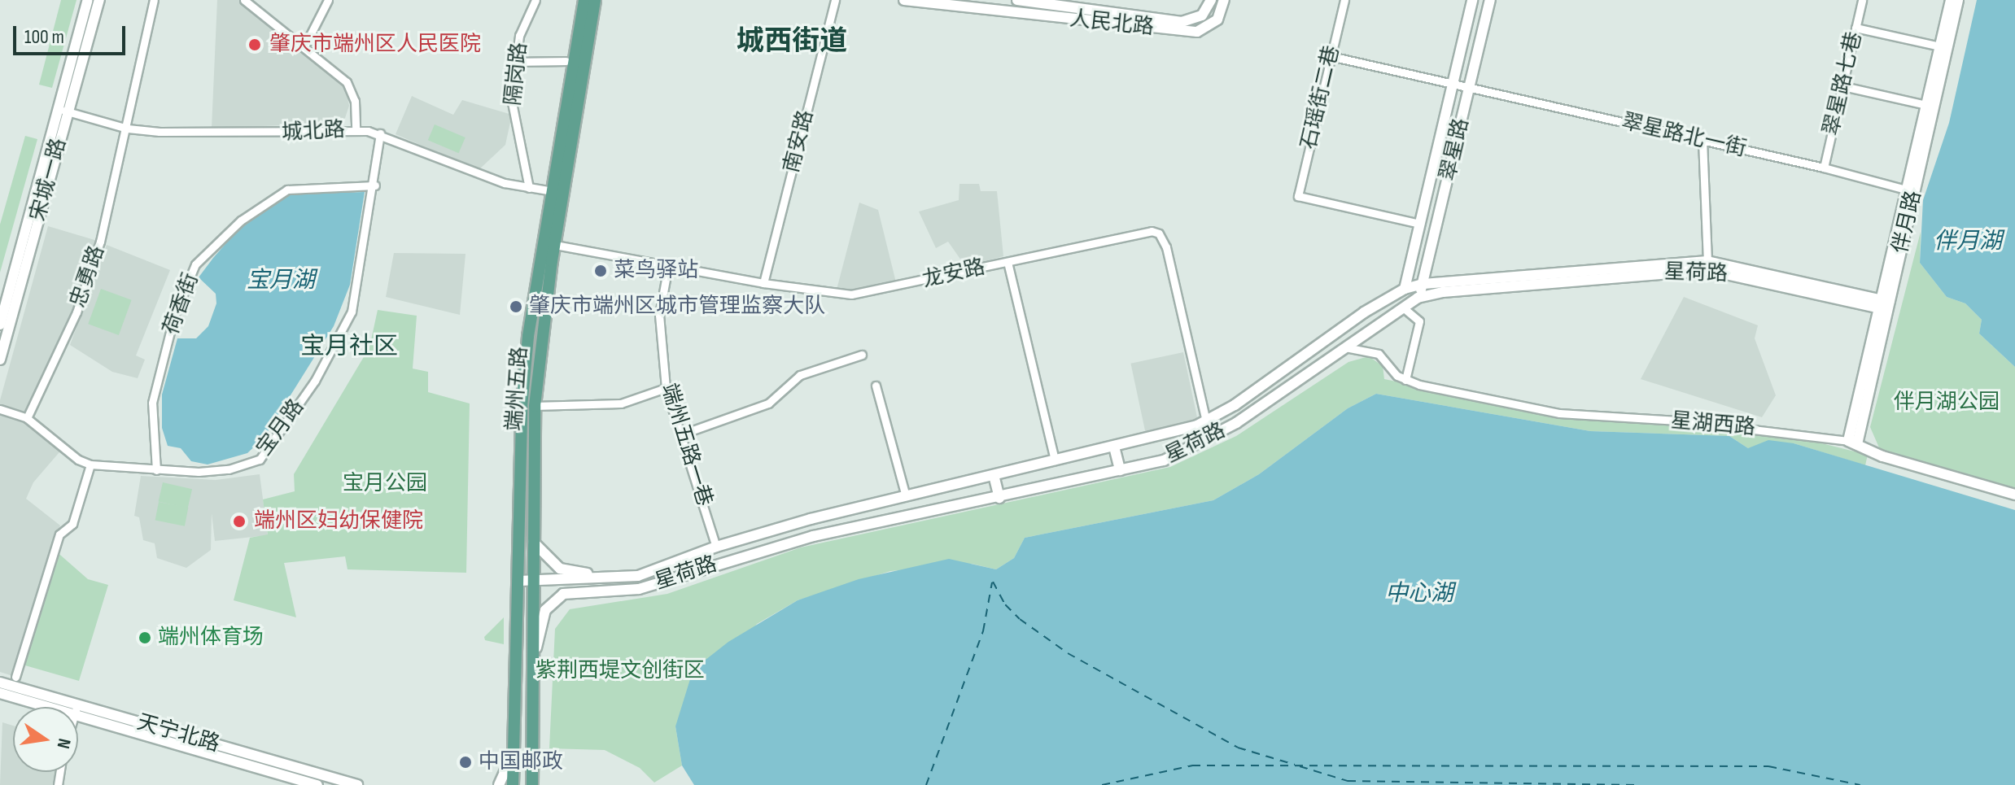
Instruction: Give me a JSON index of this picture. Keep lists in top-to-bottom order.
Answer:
{
  "streets": {
    "main road": ["端州五路"],
    "street": [
      "人民北路",
      "隔岗路",
      "翠星路七巷",
      "石瑶街二巷",
      "城北路",
      "翠星路北一街",
      "南安路",
      "翠星路",
      "宋城一路",
      "伴月路",
      "星荷路",
      "龙安路",
      "忠勇路",
      "荷香街",
      "星湖西路",
      "宝月路",
      "端州五路一巷",
      "天宁北路"
    ]
  },
  "crossings": [
    ["隔岗路", "城北路"],
    ["翠星路七巷", "翠星路北一街"],
    ["石瑶街二巷", "翠星路北一街"],
    ["石瑶街二巷", "翠星路"],
    ["城北路", "宋城一路"],
    ["城北路", "忠勇路"],
    ["城北路", "端州五路"],
    ["城北路", "宝月路"],
    ["翠星路北一街", "翠星路"],
    ["翠星路北一街", "伴月路"],
    ["南安路", "龙安路"],
    ["翠星路", "星荷路"],
    ["伴月路", "星荷路"],
    ["伴月路", "星湖西路"],
    ["星荷路", "龙安路"],
    ["星荷路", "端州五路"],
    ["星荷路", "端州五路一巷"],
    ["龙安路", "端州五路"],
    ["龙安路", "端州五路一巷"],
    ["忠勇路", "宝月路"],
    ["荷香街", "宝月路"]
  ],
  "districts": ["城西街道", "宝月社区"],
  "water": ["伴月湖", "宝月湖", "中心湖"],
  "parks": ["伴月湖公园", "宝月公园", "紫荆西堤文创街区"],
  "places": [
    "肇庆市端州区人民医院",
    "菜鸟驿站",
    "肇庆市端州区城市管理监察大队",
    "端州区妇幼保健院",
    "端州体育场",
    "中国邮政"
  ],
  "scale_bar": "100 m",
  "north": "right"
}
